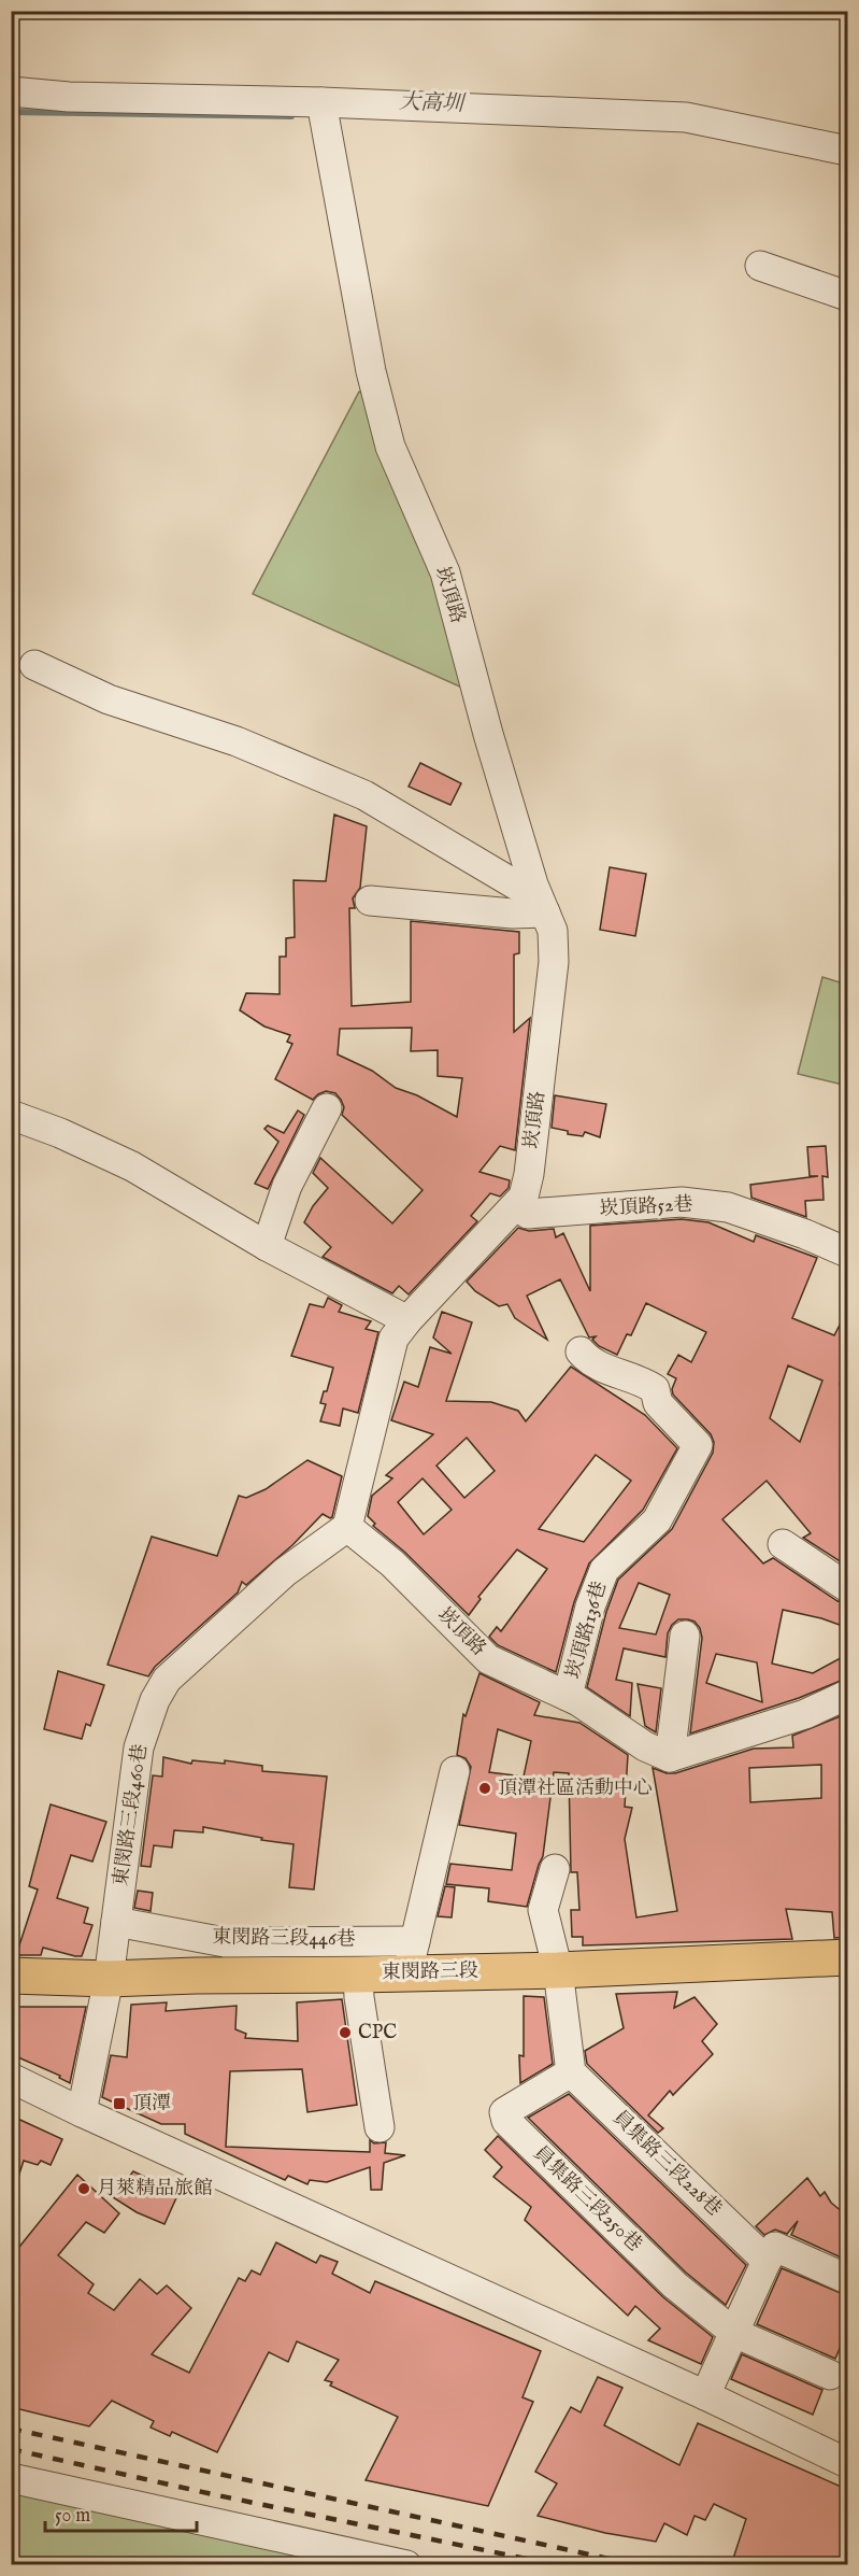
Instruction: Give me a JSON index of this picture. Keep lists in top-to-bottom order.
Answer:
{
  "streets": {
    "main road": ["東閔路三段"],
    "street": [
      "崁頂路",
      "崁頂路52巷",
      "崁頂路136巷",
      "東閔路三段460巷",
      "東閔路三段446巷",
      "員集路三段228巷",
      "員集路三段250巷"
    ]
  },
  "crossings": [
    ["崁頂路", "崁頂路52巷"],
    ["崁頂路", "崁頂路136巷"],
    ["崁頂路", "東閔路三段460巷"],
    ["東閔路三段460巷", "東閔路三段446巷"],
    ["東閔路三段460巷", "東閔路三段"],
    ["東閔路三段446巷", "東閔路三段"],
    ["員集路三段228巷", "員集路三段250巷"]
  ],
  "water": ["大高圳"],
  "places": {
    "other": ["頂潭社區活動中心", "CPC", "月萊精品旅館"],
    "transit": ["頂潭"]
  },
  "scale_bar": "50 m"
}
